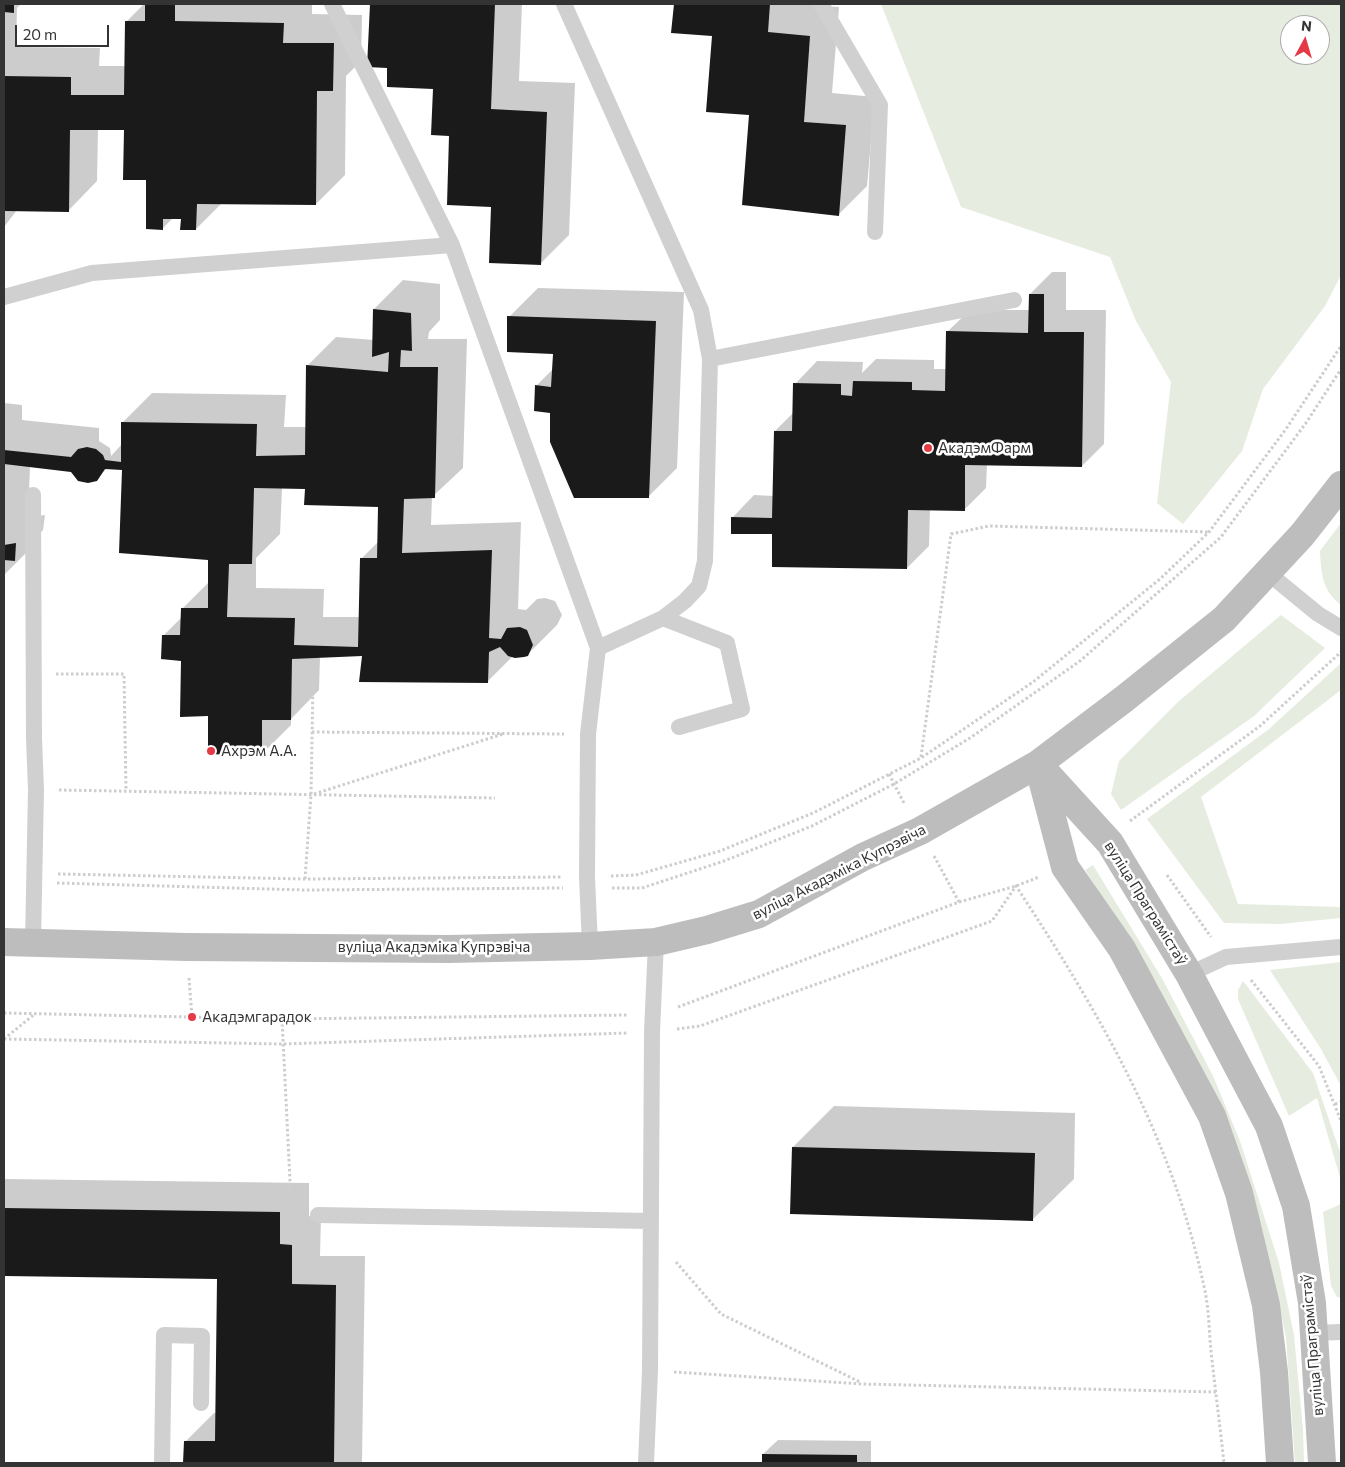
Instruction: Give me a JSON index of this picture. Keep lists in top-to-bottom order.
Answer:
{
  "streets": {
    "main road": ["вуліца Акадэміка Купрэвіча", "вуліца Праграмістаў"]
  },
  "crossings": [
    ["вуліца Акадэміка Купрэвіча", "вуліца Праграмістаў"]
  ],
  "places": ["АкадэмФарм", "Ахрэм А.А.", "Акадэмгарадок"],
  "scale_bar": "20 m",
  "north": "top"
}
